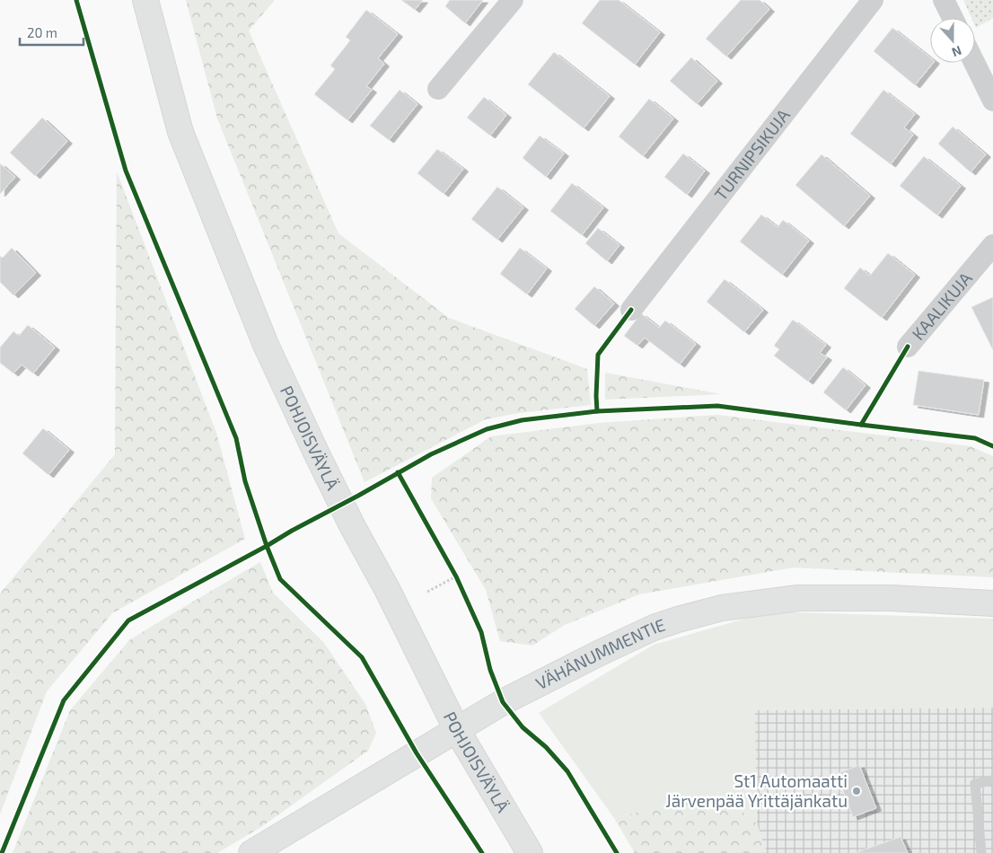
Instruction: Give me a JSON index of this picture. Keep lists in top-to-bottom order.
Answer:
{
  "streets": {
    "main road": ["POHJOISVÄYLÄ", "VÄHÄNUMMENTIE"],
    "street": ["TURNIPSIKUJA", "KAALIKUJA"]
  },
  "crossings": [
    ["POHJOISVÄYLÄ", "VÄHÄNUMMENTIE"]
  ],
  "places": ["St1 Automaatti Järvenpää Yrittäjänkatu"],
  "scale_bar": "20 m",
  "north": "bottom"
}
